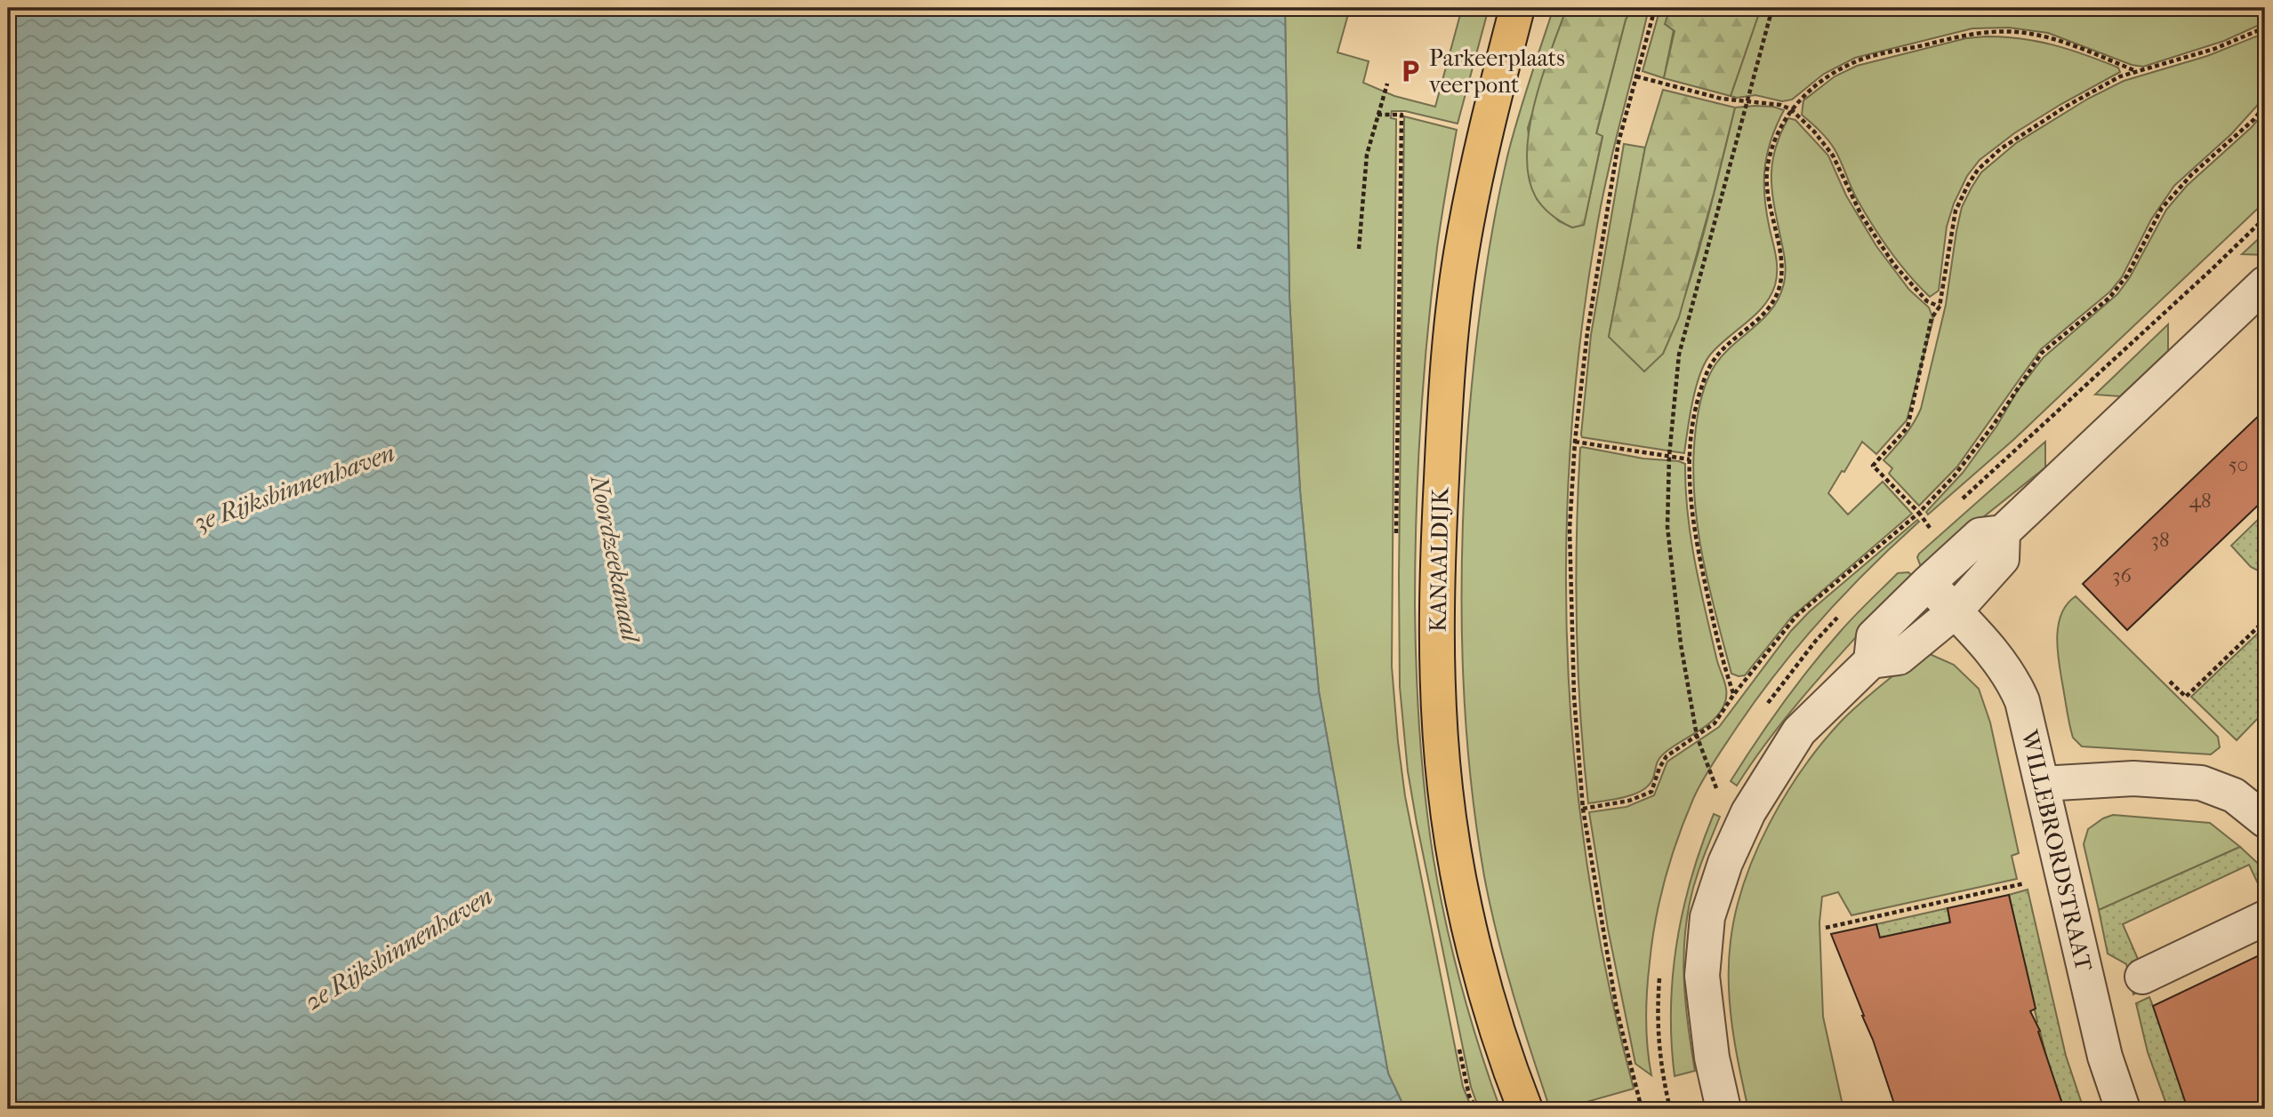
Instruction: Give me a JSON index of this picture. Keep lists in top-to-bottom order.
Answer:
{
  "streets": {
    "main road": ["KANAALDIJK"],
    "street": ["WILLEBRORDSTRAAT"]
  },
  "water": ["3e Rijksbinnenhaven", "Noordzeekanaal", "2e Rijksbinnenhaven"],
  "places": {
    "parking": ["Parkeerplaats veerpont"]
  },
  "house_numbers": [
    "50",
    "48",
    "38",
    "36"
  ]
}
